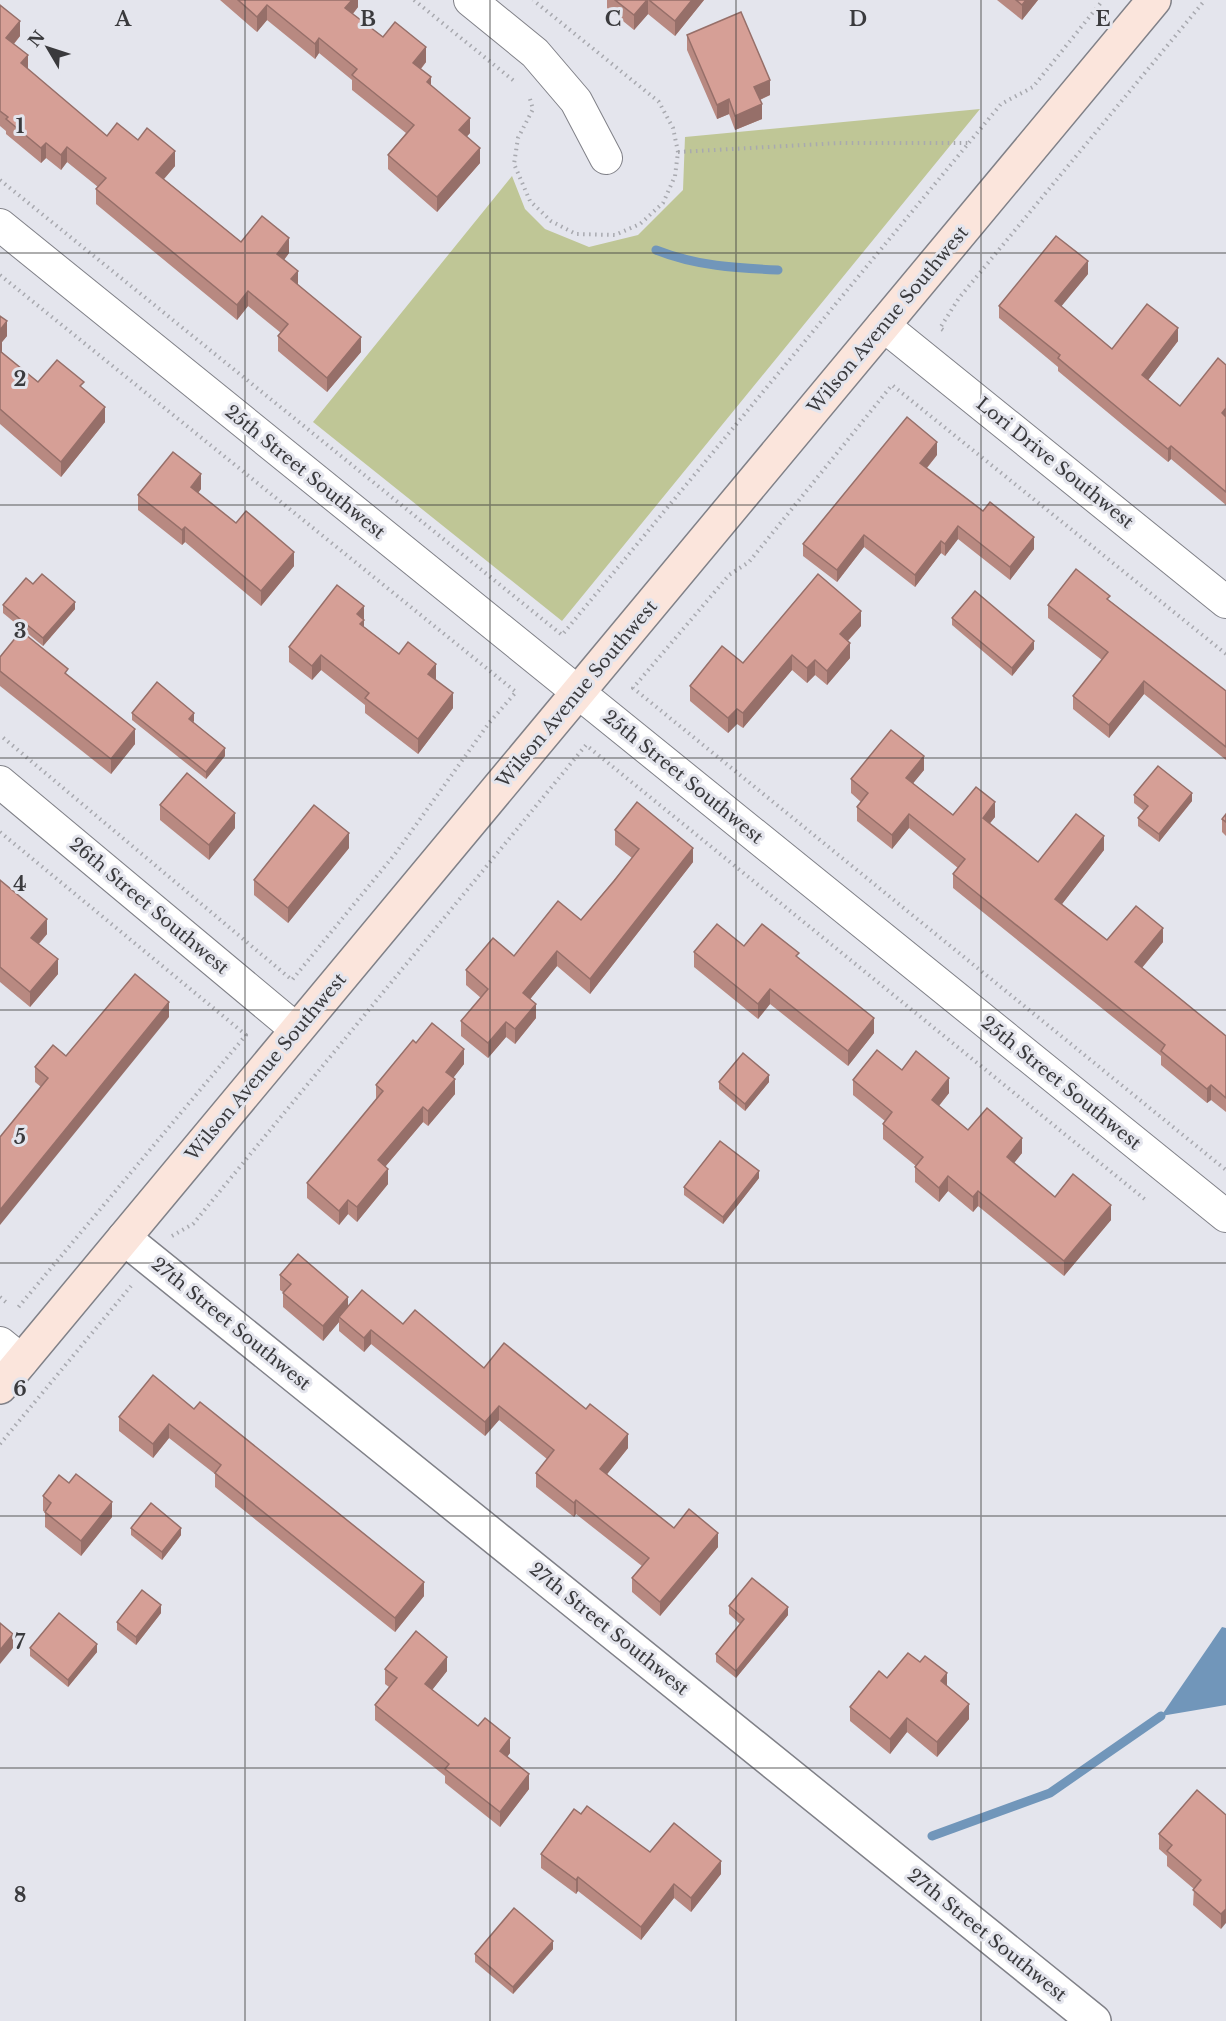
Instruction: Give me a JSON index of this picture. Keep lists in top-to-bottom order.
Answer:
{
  "streets": {
    "main road": ["Wilson Avenue Southwest"],
    "street": [
      "Lori Drive Southwest",
      "25th Street Southwest",
      "26th Street Southwest",
      "27th Street Southwest"
    ]
  },
  "crossings": [
    ["Wilson Avenue Southwest", "Lori Drive Southwest"],
    ["Wilson Avenue Southwest", "25th Street Southwest"],
    ["Wilson Avenue Southwest", "26th Street Southwest"],
    ["Wilson Avenue Southwest", "27th Street Southwest"]
  ],
  "north": "top left",
  "grid": {
    "columns": [
      "A",
      "B",
      "C",
      "D",
      "E"
    ],
    "rows": [
      "1",
      "2",
      "3",
      "4",
      "5",
      "6",
      "7",
      "8"
    ]
  }
}
